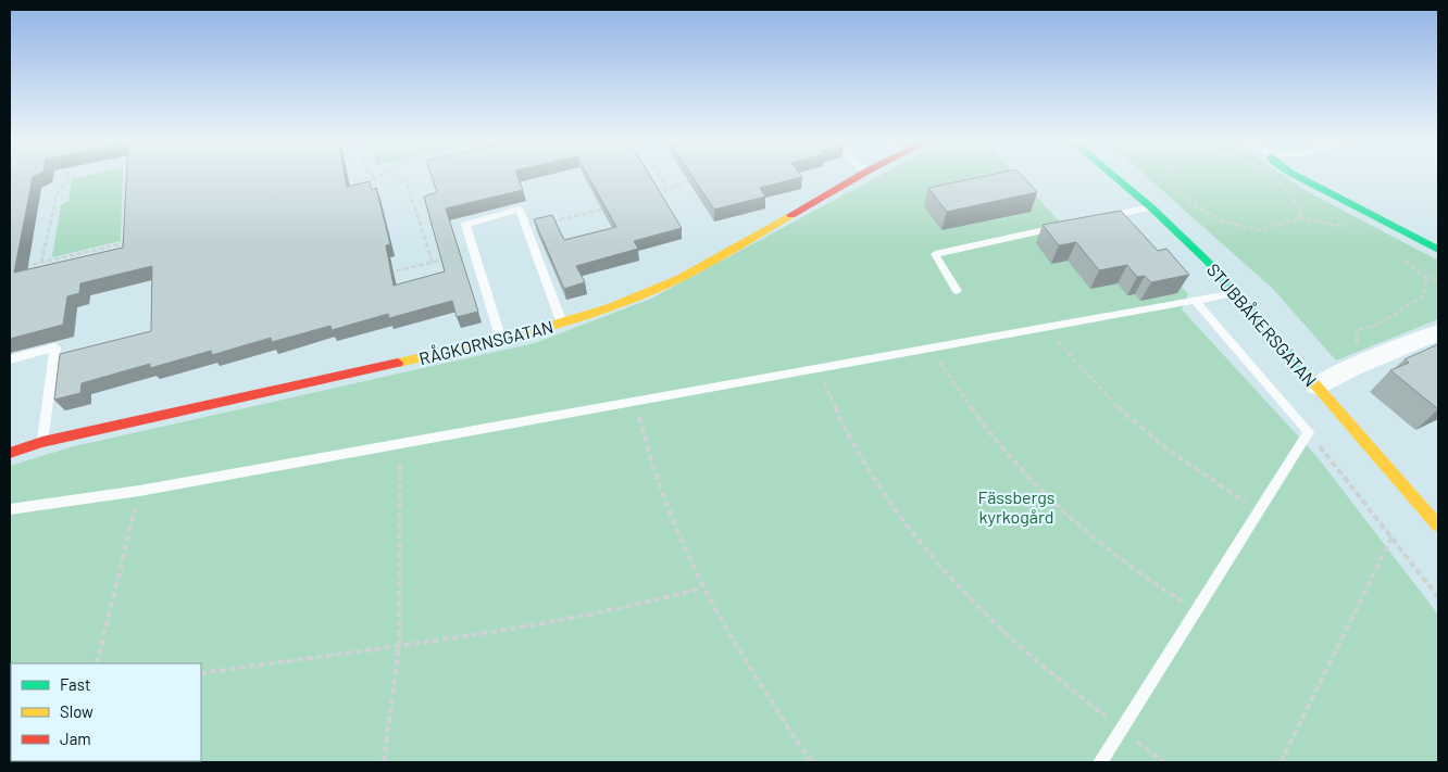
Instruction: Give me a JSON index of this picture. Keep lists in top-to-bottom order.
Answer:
{
  "streets": {
    "street": ["STUBBÅKERSGATAN", "RÅGKORNSGATAN"]
  },
  "parks": ["Fässbergs kyrkogård"],
  "legend": ["Fast", "Slow", "Jam"]
}
